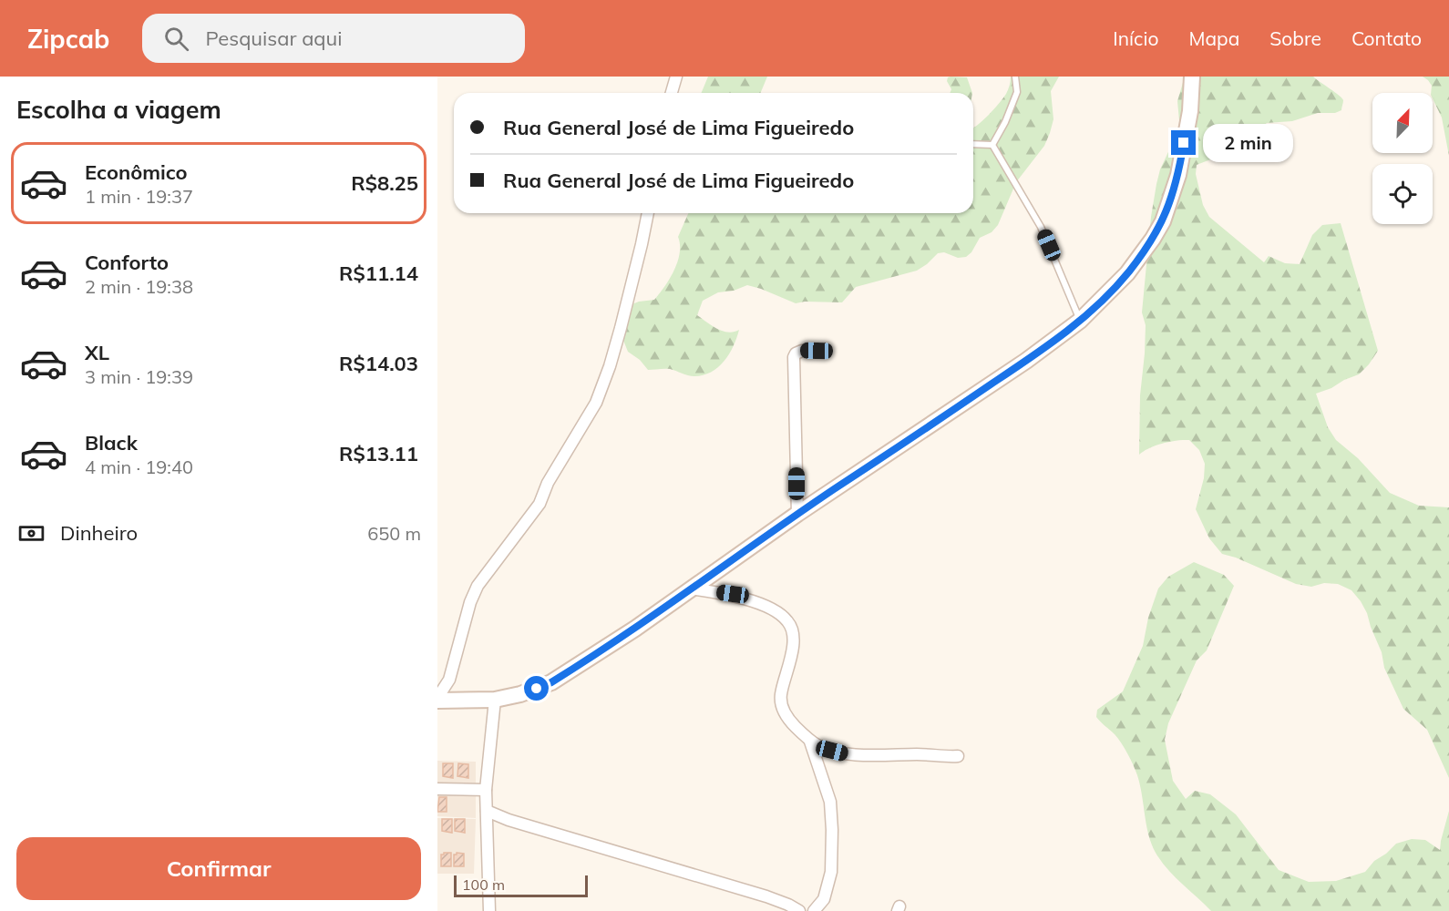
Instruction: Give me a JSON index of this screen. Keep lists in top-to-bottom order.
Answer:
{
  "scale_bar": "100 m",
  "north": "top right",
  "page": {
    "header": "Zipcab",
    "search": "Pesquisar aqui",
    "nav": [
      "Início",
      "Mapa",
      "Sobre",
      "Contato"
    ],
    "heading": "Escolha a viagem",
    "banner": ["Rua General José de Lima Figueiredo", "Rua General José de Lima Figueiredo"],
    "bubble": "2 min",
    "list": [
      {
        "name": "Econômico",
        "note": "1 min · 19:37",
        "value": "R$8.25"
      },
      {
        "name": "Conforto",
        "note": "2 min · 19:38",
        "value": "R$11.14"
      },
      {
        "name": "XL",
        "note": "3 min · 19:39",
        "value": "R$14.03"
      },
      {
        "name": "Black",
        "note": "4 min · 19:40",
        "value": "R$13.11"
      }
    ],
    "pay": ["Dinheiro", "650 m"],
    "buttons": "Confirmar",
    "scale": "100 m"
  }
}
